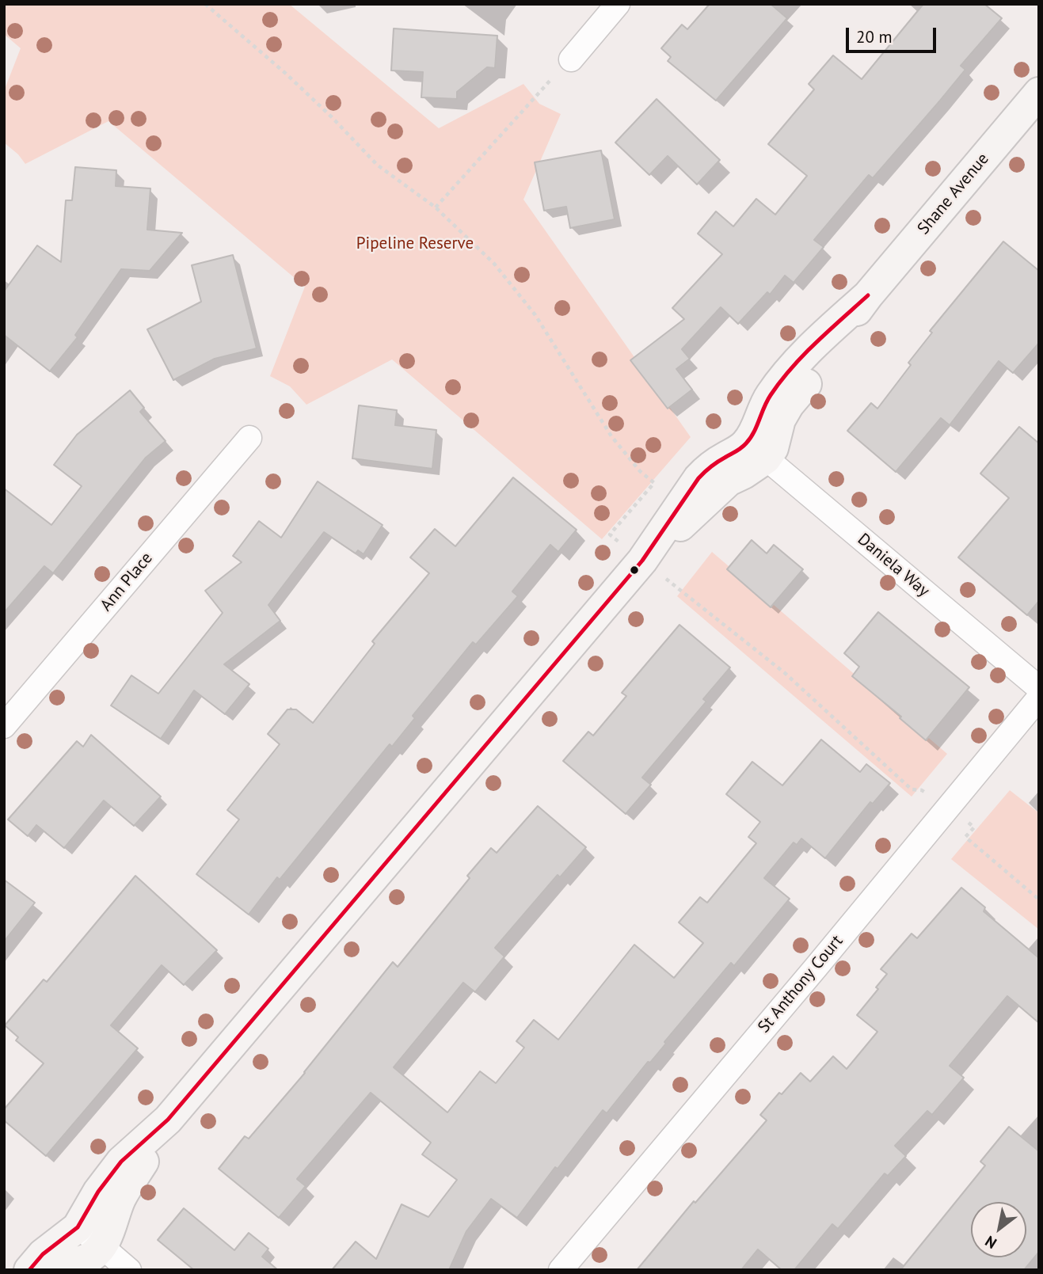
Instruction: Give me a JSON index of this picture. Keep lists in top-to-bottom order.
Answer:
{
  "streets": {
    "street": [
      "Shane Avenue",
      "Daniela Way",
      "Ann Place",
      "St Anthony Court"
    ]
  },
  "crossings": [
    ["Shane Avenue", "Daniela Way"]
  ],
  "parks": ["Pipeline Reserve"],
  "scale_bar": "20 m",
  "north": "bottom left"
}
